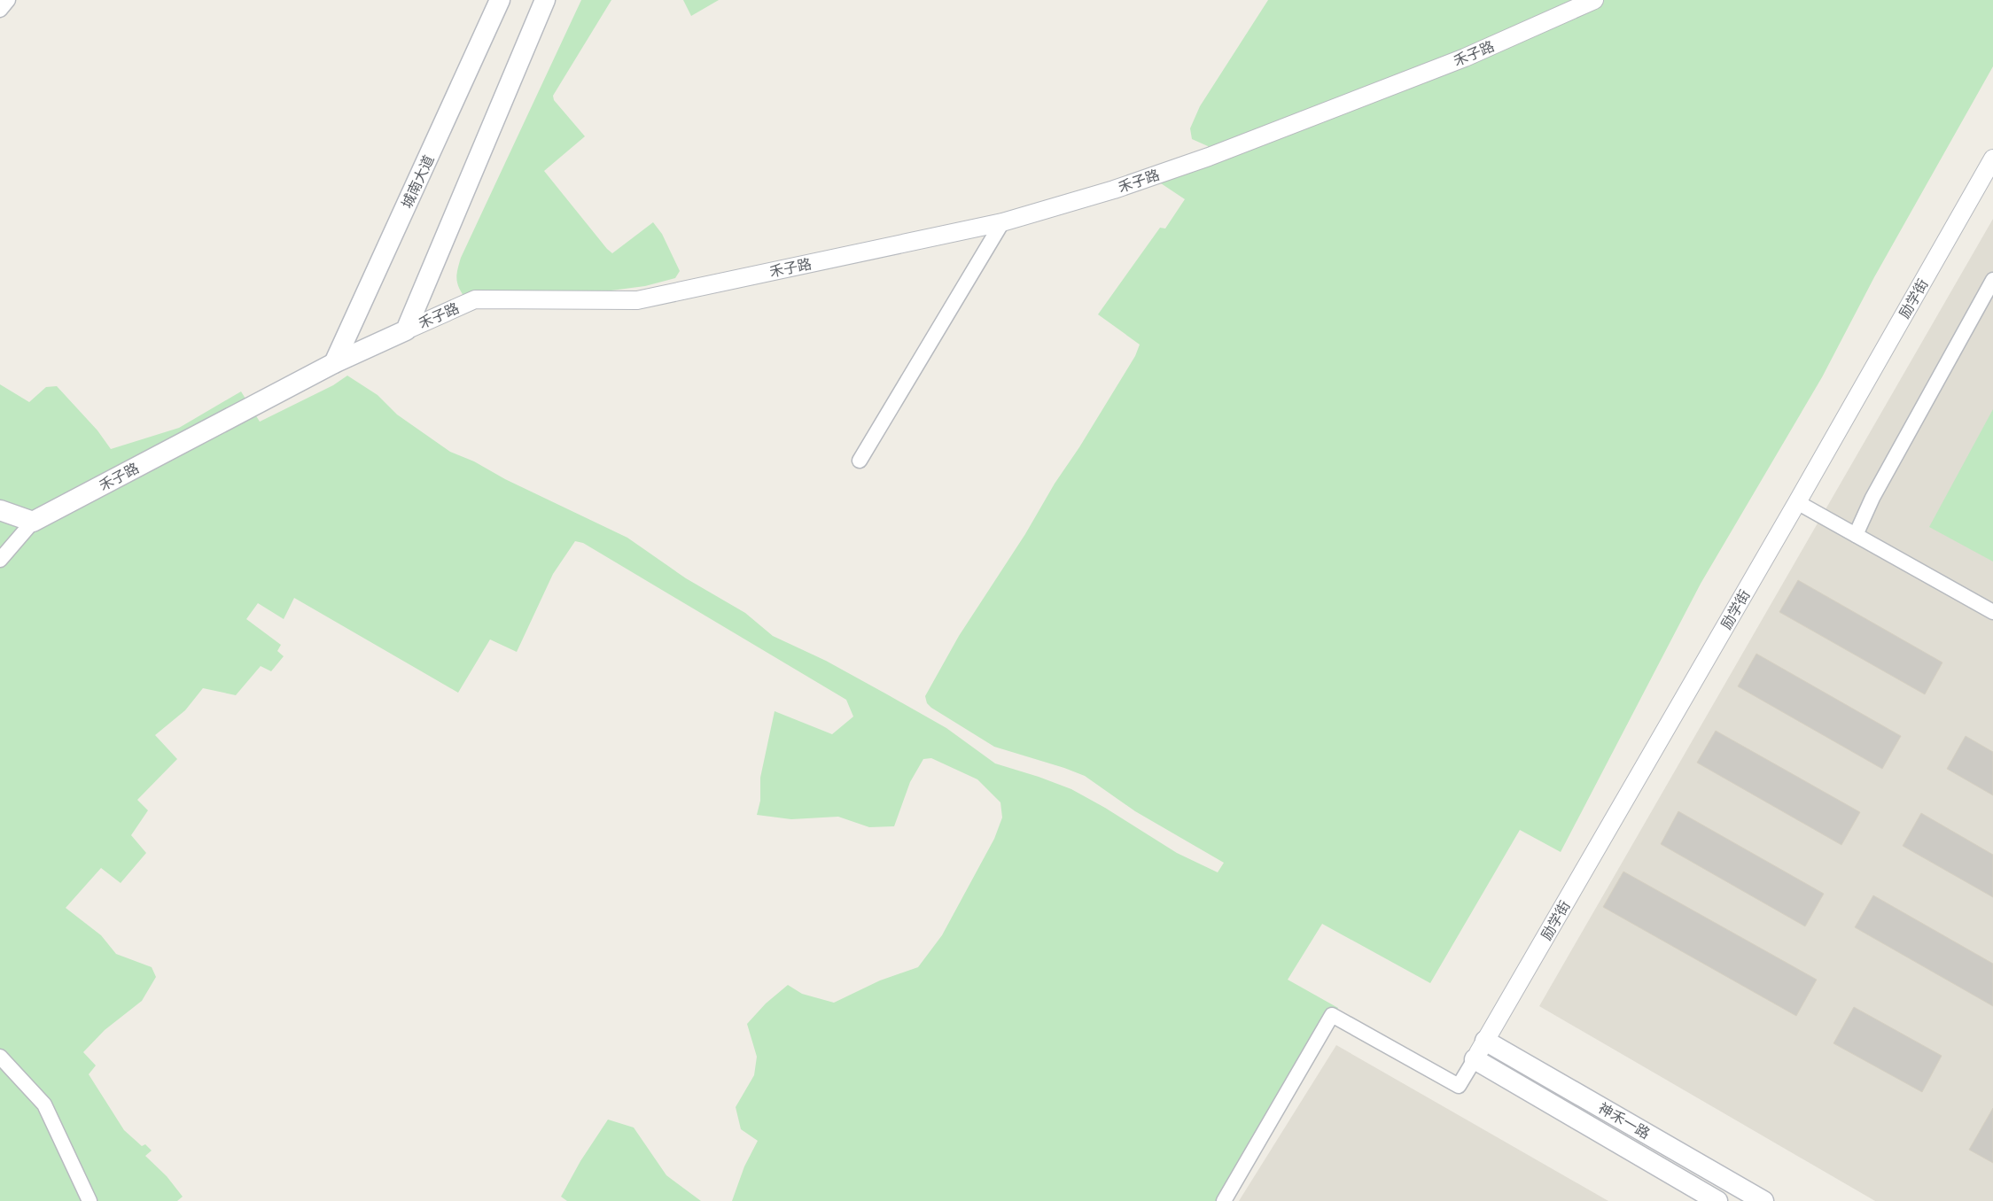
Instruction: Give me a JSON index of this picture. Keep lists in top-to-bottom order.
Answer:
{
  "streets": {
    "main road": ["禾子路", "城南大道", "神禾一路"],
    "street": ["励学街"]
  },
  "crossings": [
    ["禾子路", "城南大道"],
    ["励学街", "神禾一路"]
  ]
}
